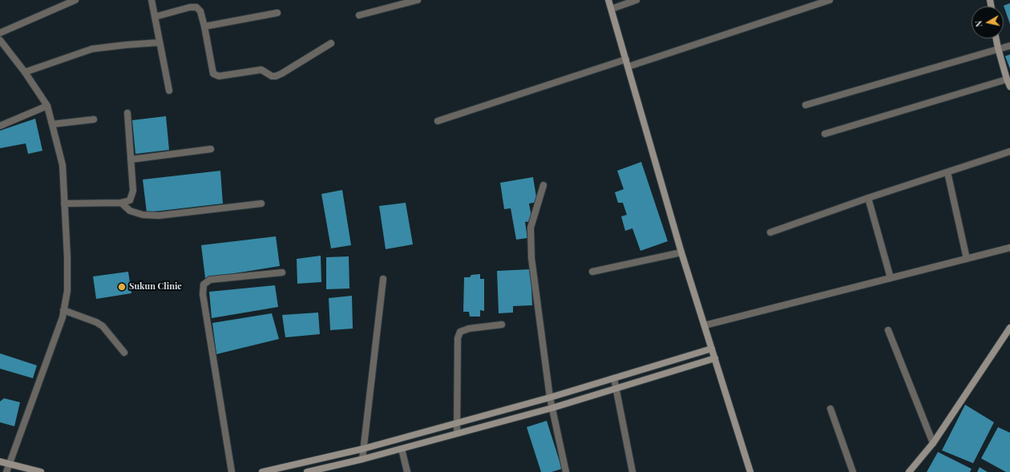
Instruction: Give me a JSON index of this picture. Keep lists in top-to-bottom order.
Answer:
{
  "places": ["Sukun Clinic"],
  "north": "left"
}
